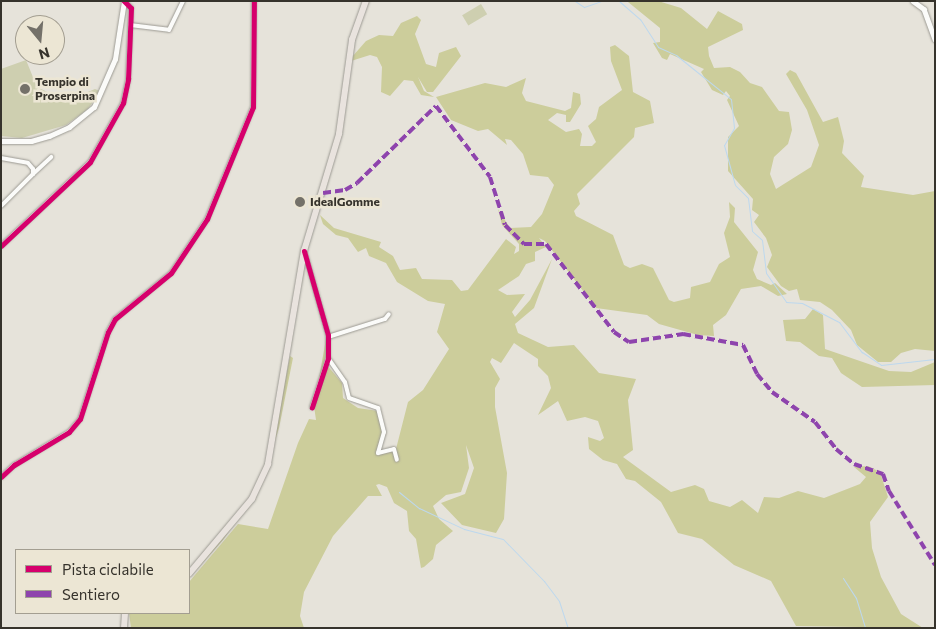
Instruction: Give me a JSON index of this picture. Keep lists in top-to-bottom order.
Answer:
{
  "places": ["Tempio di Proserpina", "IdealGomme"],
  "legend": ["Pista ciclabile", "Sentiero"],
  "north": "bottom"
}
